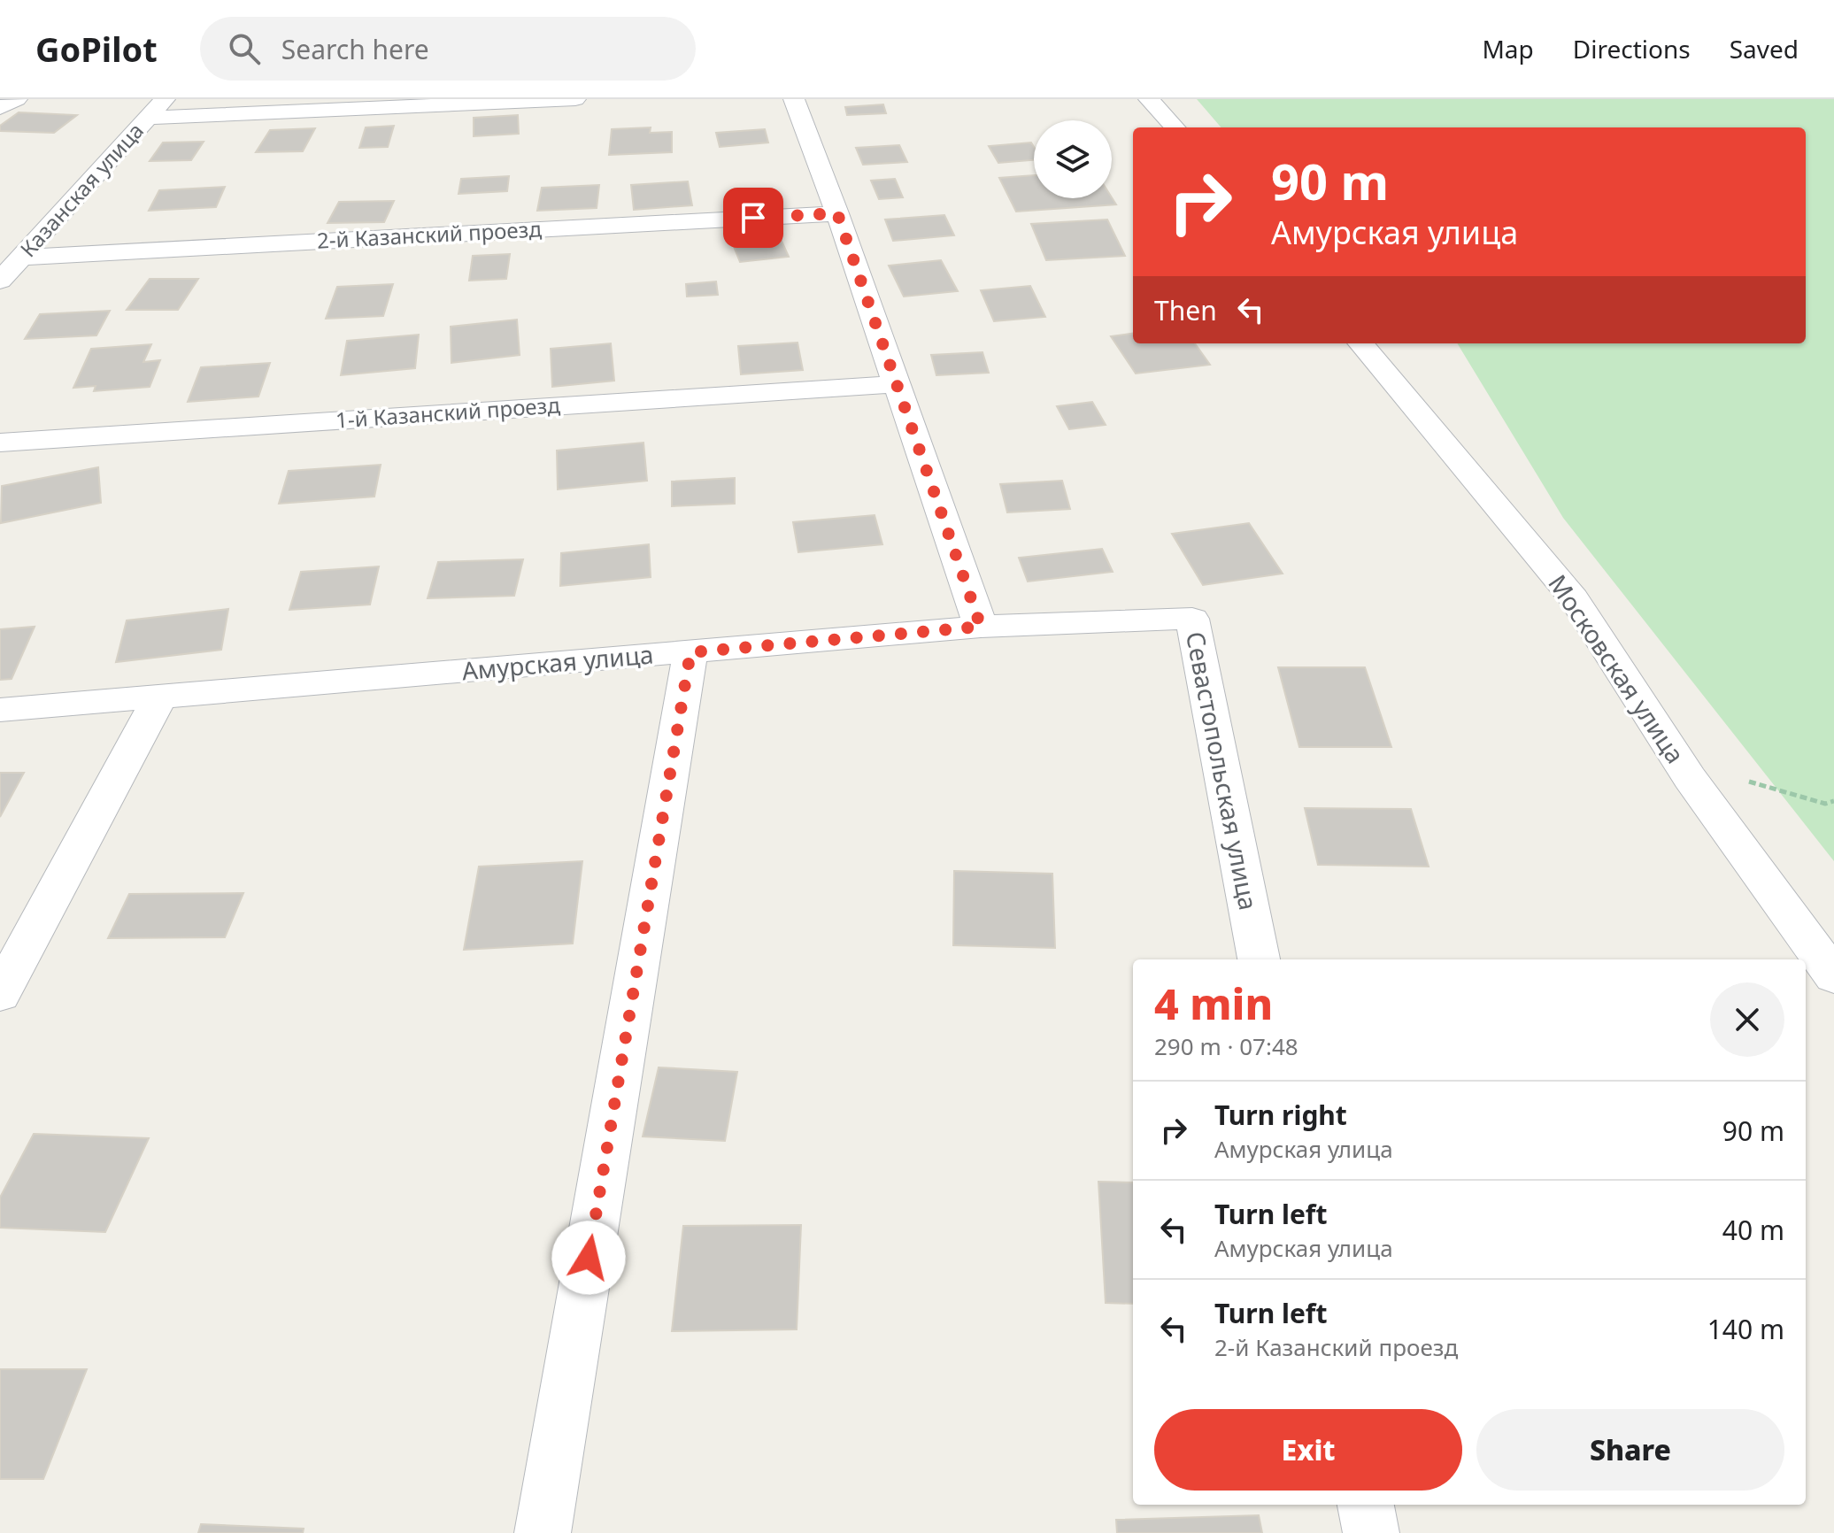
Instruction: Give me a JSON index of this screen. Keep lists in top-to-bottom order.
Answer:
{
  "streets": {
    "street": [
      "Казанская улица",
      "2-й Казанский проезд",
      "1-й Казанский проезд",
      "Амурская улица",
      "Московская улица",
      "Севастопольская улица"
    ]
  },
  "crossings": [
    ["Казанская улица", "2-й Казанский проезд"],
    ["Амурская улица", "Севастопольская улица"]
  ],
  "page": {
    "header": "GoPilot",
    "search": "Search here",
    "nav": ["Map", "Directions", "Saved"],
    "turn": ["90 m", "Амурская улица"],
    "then": "Then",
    "heading": ["4 min", "290 m · 07:48"],
    "list": [
      {
        "name": "Turn right",
        "note": "Амурская улица",
        "value": "90 m"
      },
      {
        "name": "Turn left",
        "note": "Амурская улица",
        "value": "40 m"
      },
      {
        "name": "Turn left",
        "note": "2-й Казанский проезд",
        "value": "140 m"
      }
    ],
    "buttons": ["Exit", "Share"]
  }
}
